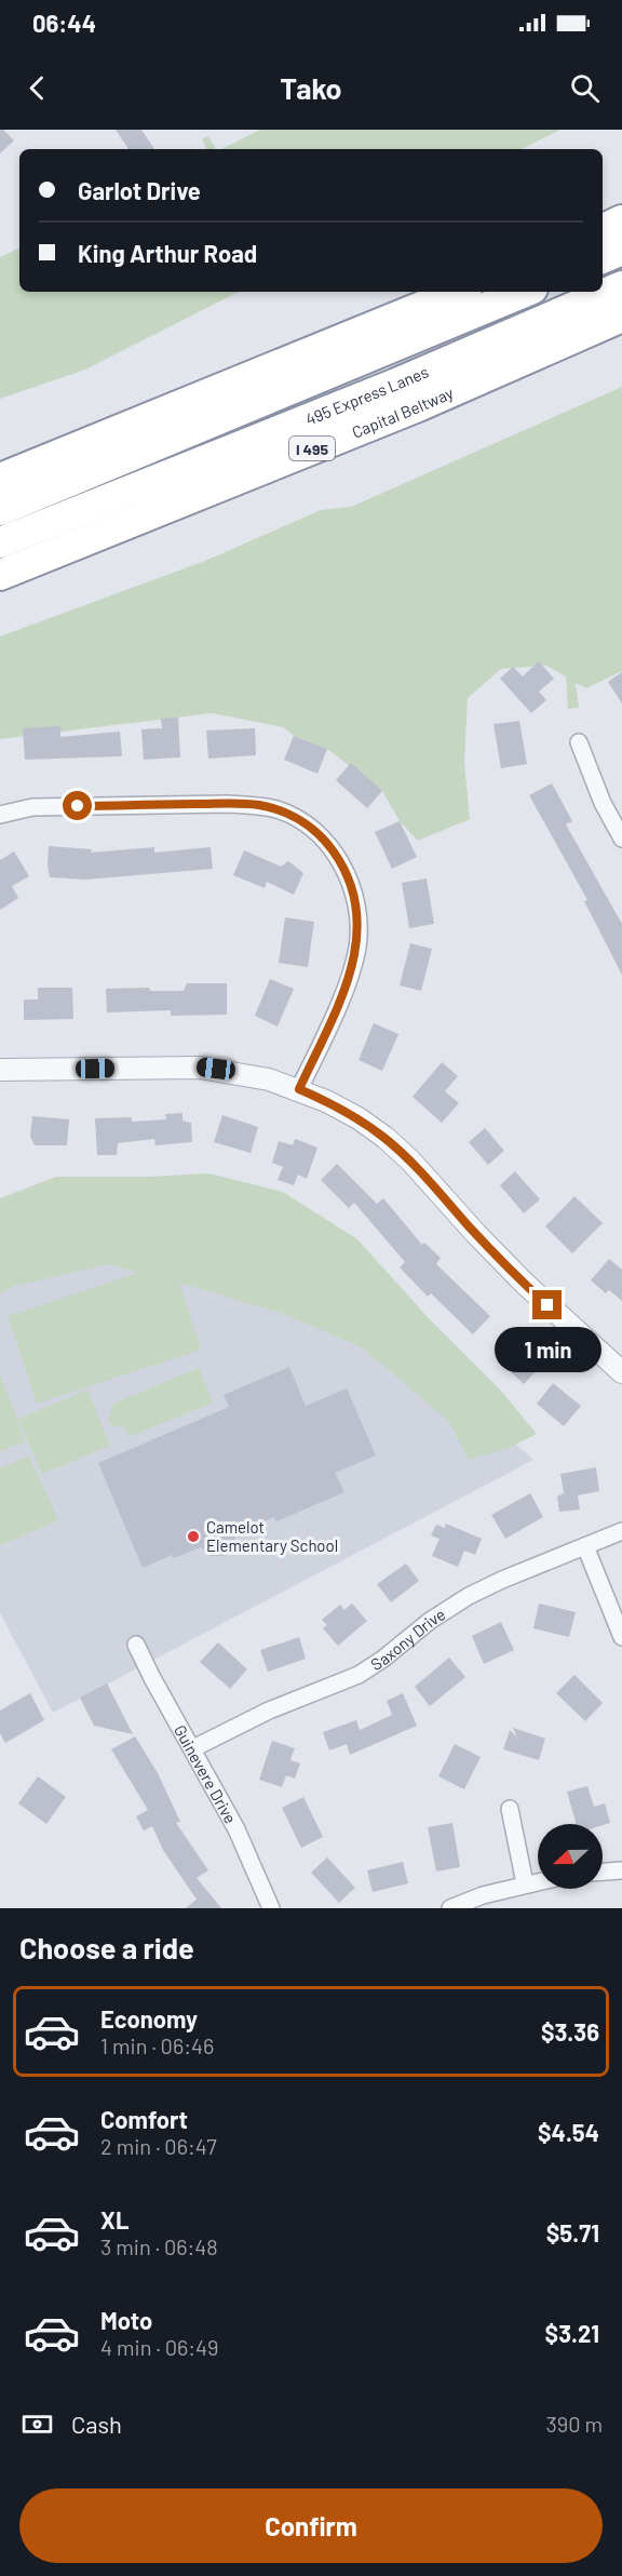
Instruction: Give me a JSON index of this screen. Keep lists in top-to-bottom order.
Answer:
{
  "streets": {
    "highway": ["495 Express Lanes", "Capital Beltway", "I 495"],
    "street": ["Saxony Drive", "Guinevere Drive"]
  },
  "crossings": [
    ["Saxony Drive", "Guinevere Drive"]
  ],
  "places": ["Camelot Elementary School"],
  "north": "left",
  "page": {
    "status": "06:44",
    "header": "Tako",
    "banner": ["Garlot Drive", "King Arthur Road"],
    "bubble": "1 min",
    "heading": "Choose a ride",
    "list": [
      {
        "name": "Economy",
        "note": "1 min · 06:46",
        "value": "$3.36"
      },
      {
        "name": "Comfort",
        "note": "2 min · 06:47",
        "value": "$4.54"
      },
      {
        "name": "XL",
        "note": "3 min · 06:48",
        "value": "$5.71"
      },
      {
        "name": "Moto",
        "note": "4 min · 06:49",
        "value": "$3.21"
      }
    ],
    "pay": ["Cash", "390 m"],
    "buttons": "Confirm"
  }
}
